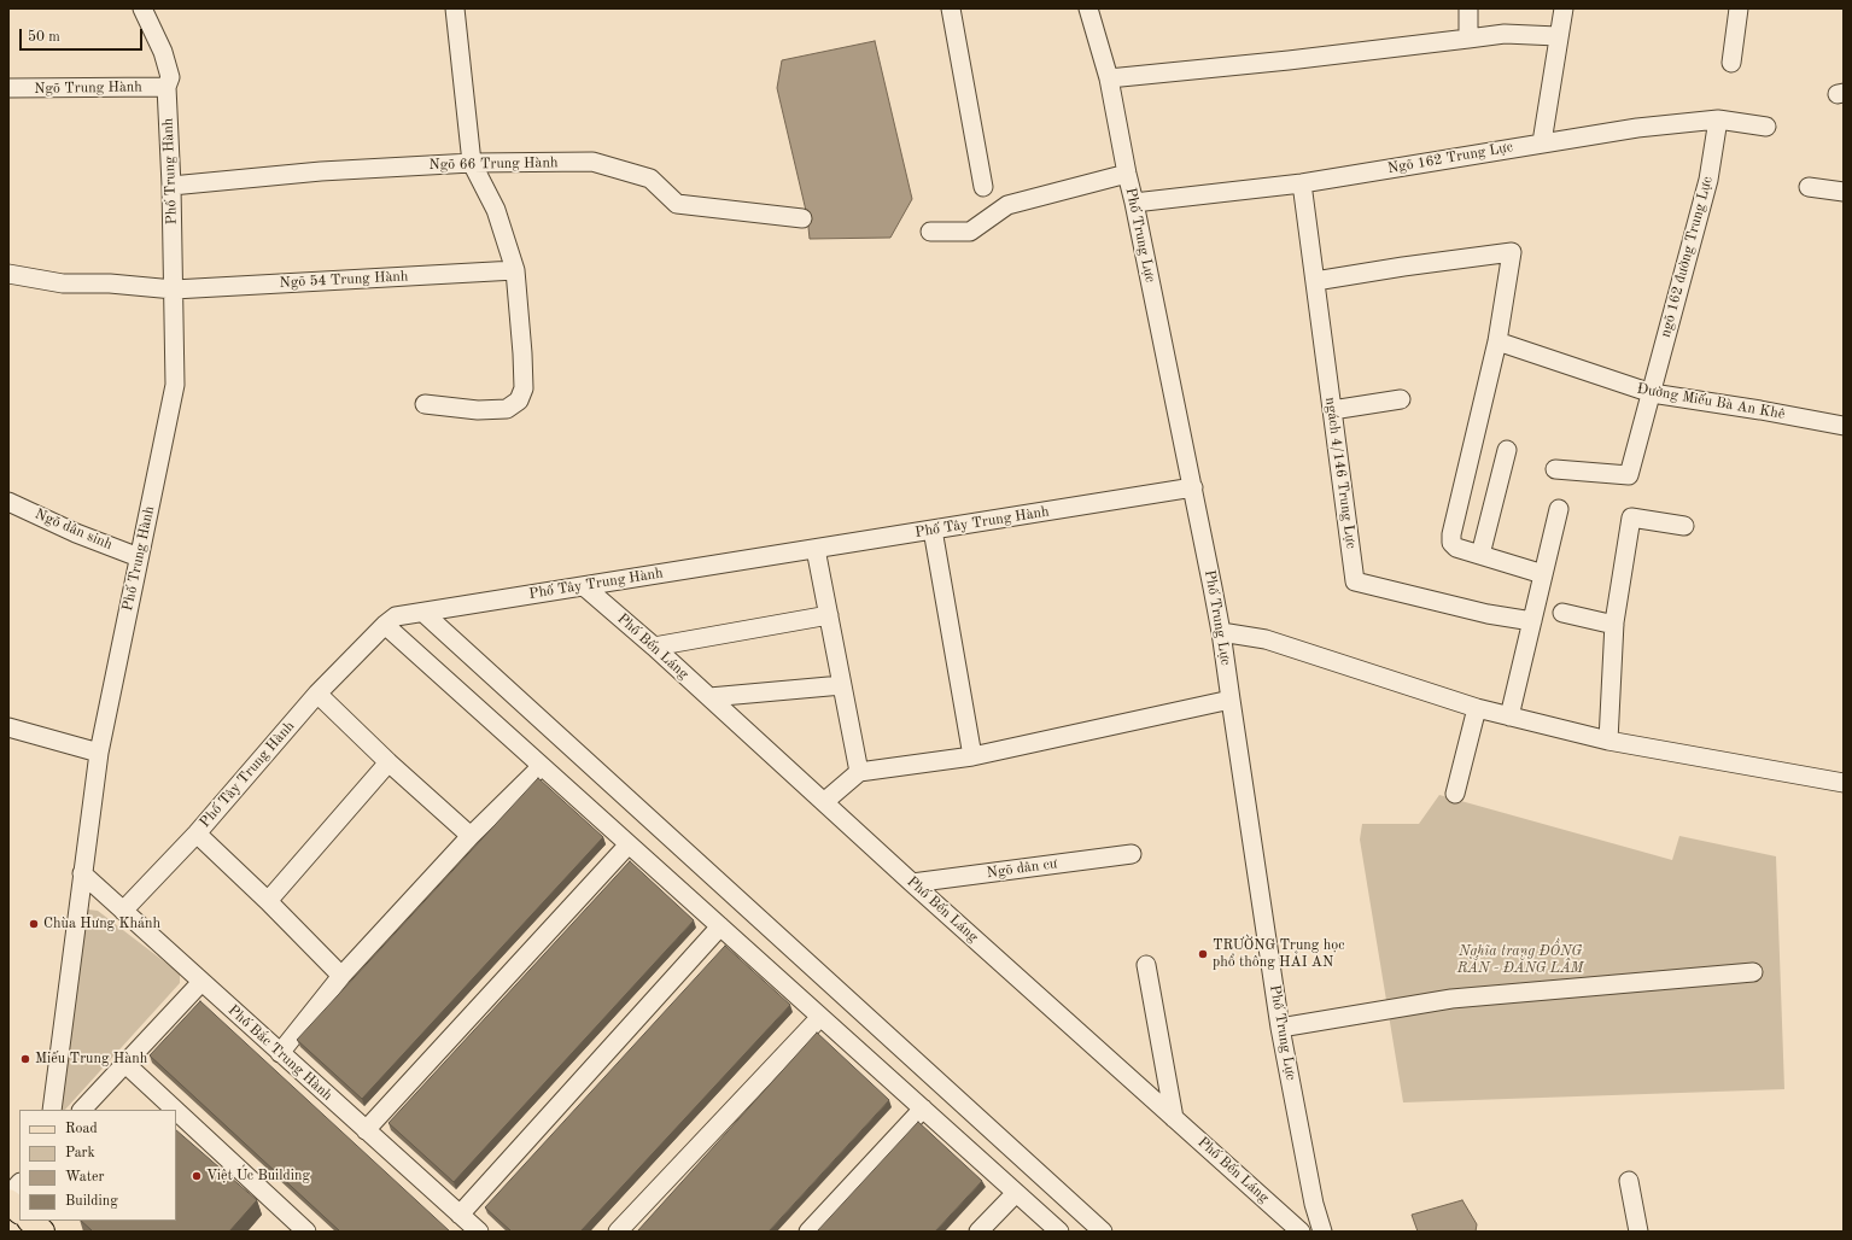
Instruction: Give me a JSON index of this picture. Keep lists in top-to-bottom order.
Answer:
{
  "streets": {
    "street": [
      "Ngõ Trung Hành",
      "Ngõ 162 Trung Lực",
      "Ngõ 66 Trung Hành",
      "Phố Trung Hành",
      "Phố Trung Lực",
      "ngõ 162 đường Trung Lực",
      "Ngõ 54 Trung Hành",
      "Đường Miếu Bà An Khê",
      "ngách 4/146 Trung Lực",
      "Phố Tây Trung Hành",
      "Ngõ dân sinh",
      "Phố Bến Láng",
      "Ngõ dân cư",
      "Phố Bắc Trung Hành"
    ]
  },
  "crossings": [
    ["Ngõ Trung Hành", "Phố Trung Hành"],
    ["Ngõ 162 Trung Lực", "Phố Trung Lực"],
    ["Ngõ 162 Trung Lực", "ngõ 162 đường Trung Lực"],
    ["Ngõ 162 Trung Lực", "ngách 4/146 Trung Lực"],
    ["Ngõ 66 Trung Hành", "Phố Trung Hành"],
    ["Phố Trung Hành", "Ngõ 54 Trung Hành"],
    ["Phố Trung Hành", "Ngõ dân sinh"],
    ["Phố Trung Hành", "Phố Bắc Trung Hành"],
    ["Phố Trung Lực", "Phố Tây Trung Hành"],
    ["ngõ 162 đường Trung Lực", "Đường Miếu Bà An Khê"],
    ["Phố Tây Trung Hành", "Phố Bến Láng"],
    ["Phố Tây Trung Hành", "Phố Bắc Trung Hành"],
    ["Phố Bến Láng", "Ngõ dân cư"]
  ],
  "parks": ["Nghĩa trang ĐỒNG RẮN - ĐẰNG LÂM"],
  "places": [
    "Chùa Hưng Khánh",
    "TRƯỜNG Trung học phổ thông HẢI AN",
    "Miếu Trung Hành",
    "Việt Úc Building"
  ],
  "legend": [
    "Road",
    "Park",
    "Water",
    "Building"
  ],
  "scale_bar": "50 m"
}
